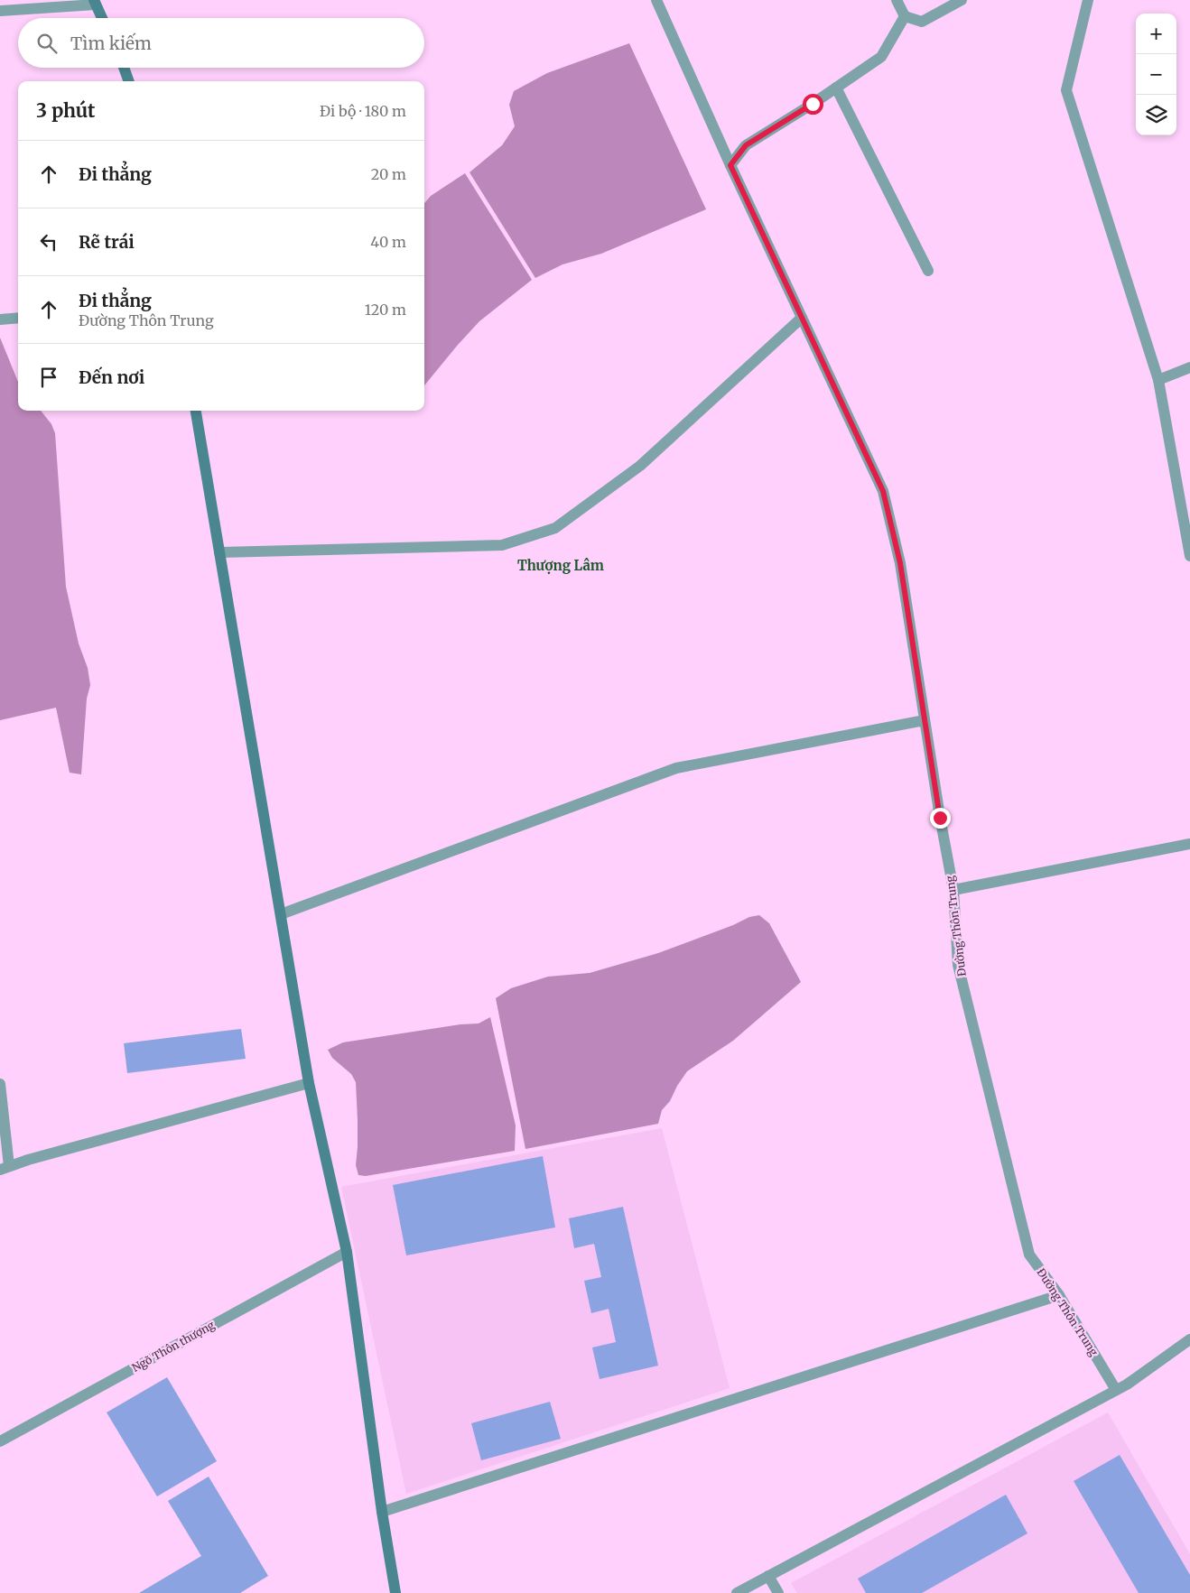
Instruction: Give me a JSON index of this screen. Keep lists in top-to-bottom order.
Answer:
{
  "streets": {
    "street": ["Đường Thôn Trung", "Ngõ Thôn thượng"]
  },
  "districts": ["Thượng Lâm"],
  "page": {
    "map_buttons": ["+", "−"],
    "search": "Tìm kiếm",
    "heading": ["3 phút", "Đi bộ · 180 m"],
    "list": [
      ["Đi thẳng", "20 m"],
      ["Rẽ trái", "40 m"],
      ["Đi thẳng", "Đường Thôn Trung", "120 m"],
      "Đến nơi"
    ]
  }
}
